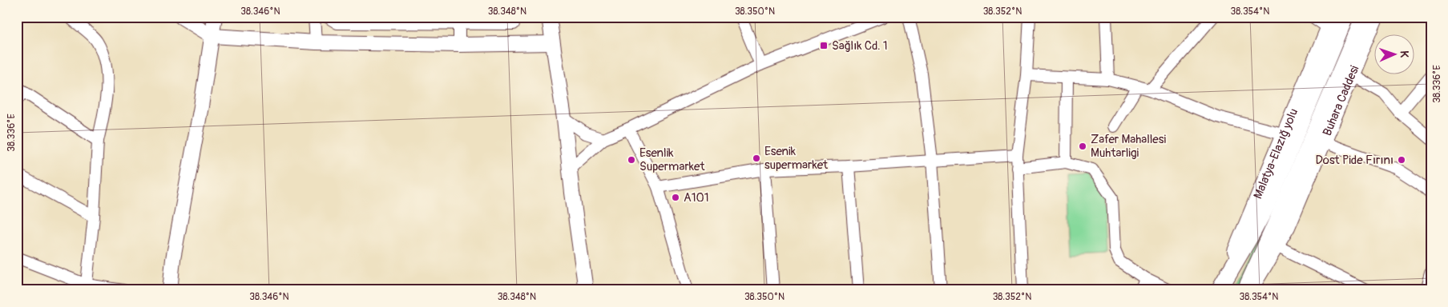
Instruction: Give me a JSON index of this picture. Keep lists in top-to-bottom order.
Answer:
{
  "streets": {
    "main road": ["Buhara Caddesi", "Malatya-Elazığ yolu"]
  },
  "places": {
    "transit": ["Sağlık Cd. 1"],
    "other": [
      "Zafer Mahallesi Muhtarligi",
      "Esenik supermarket",
      "Esenlik Supermarket",
      "Dost Pide Fırını",
      "A101"
    ]
  },
  "north": "right",
  "coordinates": [
    "38.346°N",
    "38.348°N",
    "38.350°N",
    "38.352°N",
    "38.354°N",
    "38.336°E"
  ]
}
